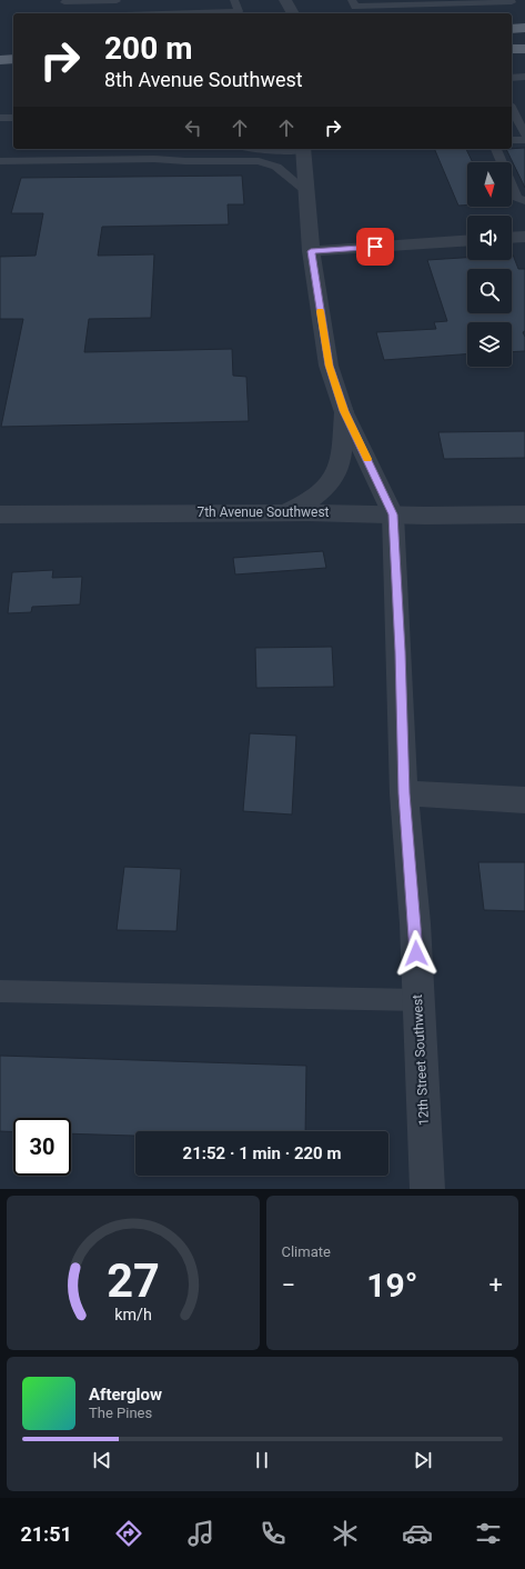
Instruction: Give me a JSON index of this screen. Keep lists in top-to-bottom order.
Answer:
{
  "streets": {
    "street": ["7th Avenue Southwest", "12th Street Southwest"]
  },
  "crossings": [
    ["7th Avenue Southwest", "12th Street Southwest"]
  ],
  "north": "bottom",
  "page": {
    "turn": ["200 m", "8th Avenue Southwest"],
    "limit": "30",
    "trip": "21:52 · 1 min · 220 m",
    "tile": "Climate",
    "heat": ["−", "19°", "+"],
    "song": ["Afterglow", "The Pines"],
    "tabs": "21:51",
    "gauge": ["27", "km/h"]
  }
}
